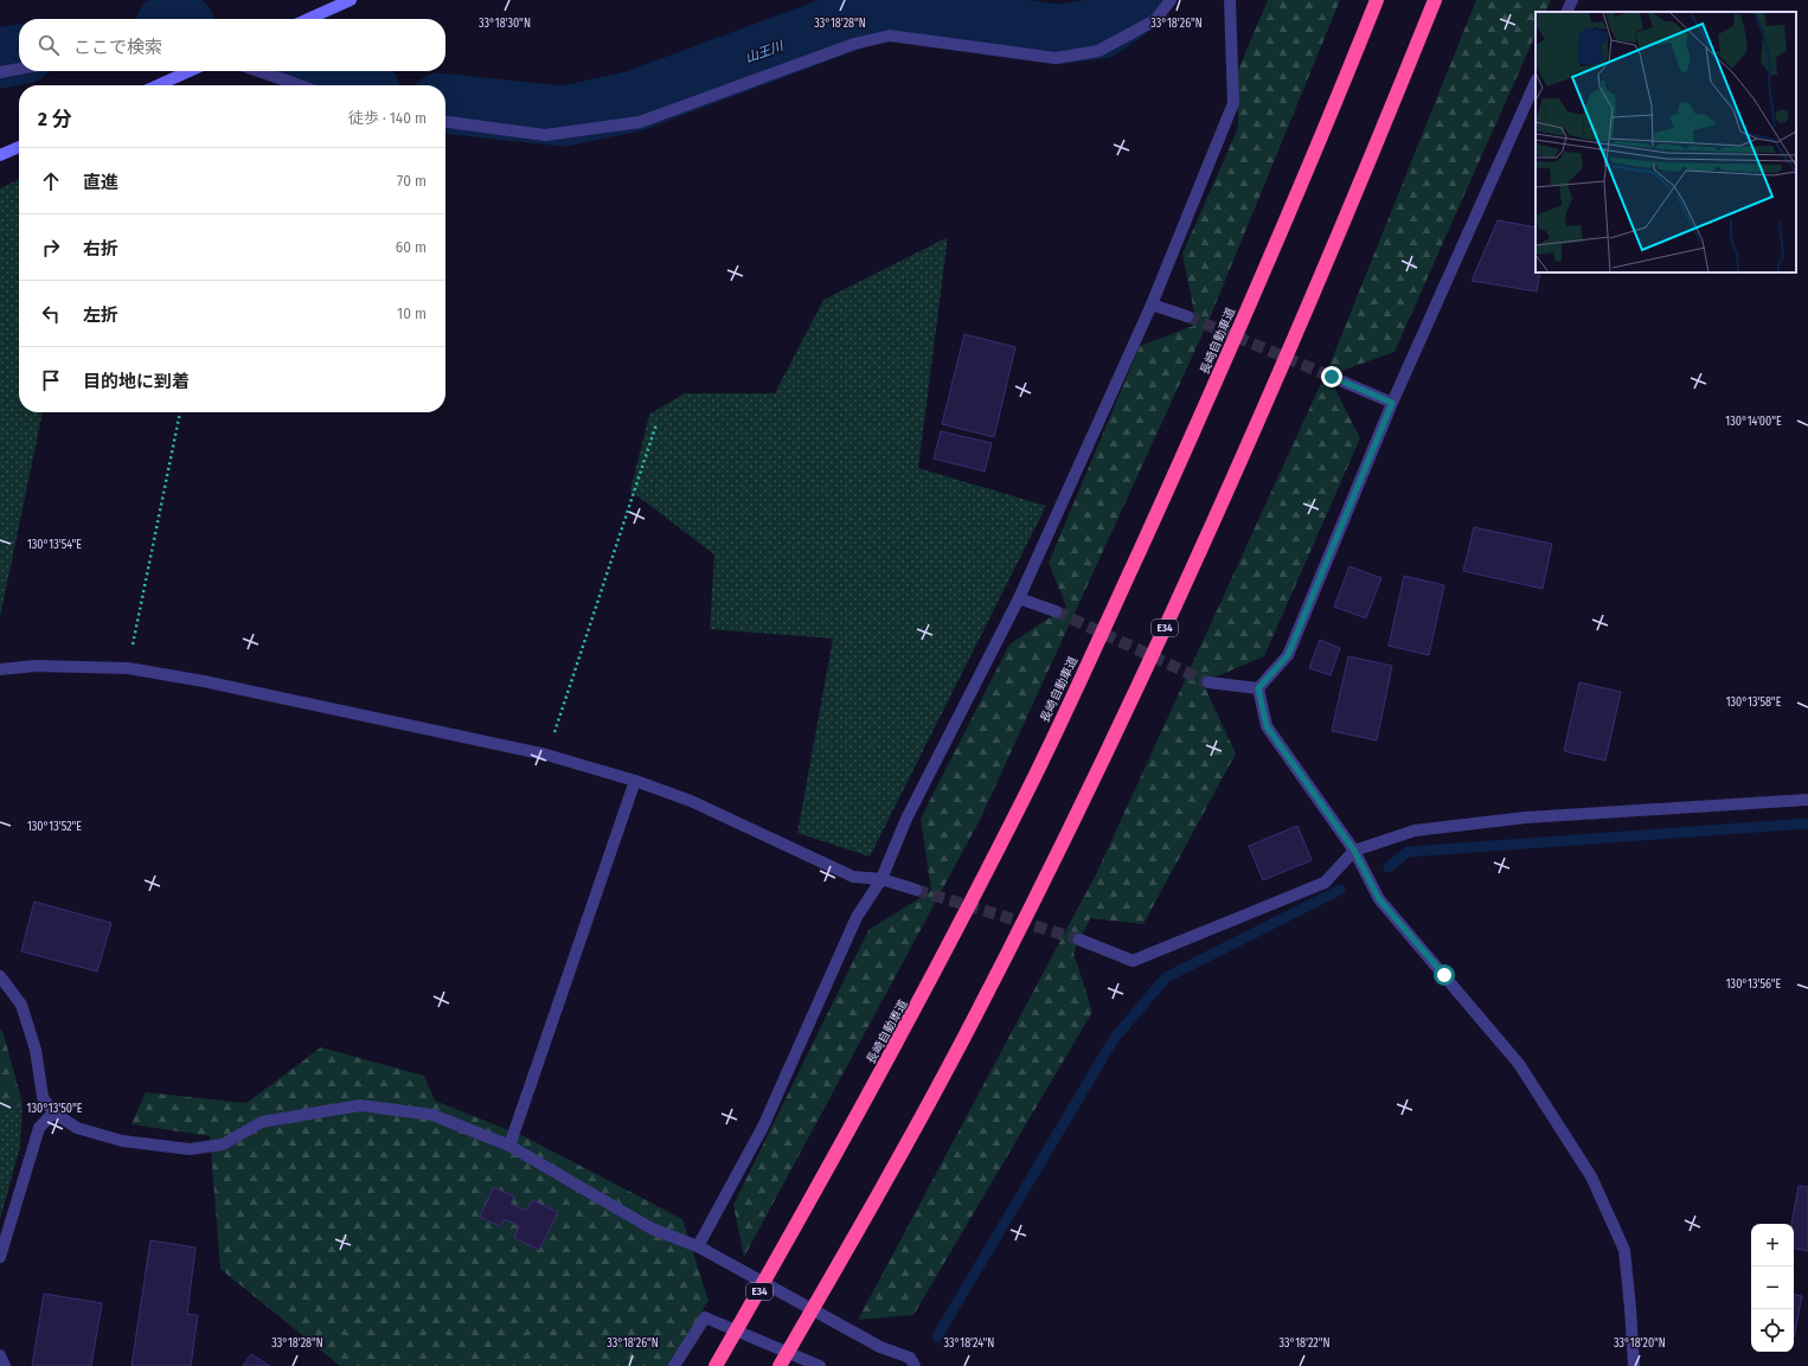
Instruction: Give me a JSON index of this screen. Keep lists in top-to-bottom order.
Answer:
{
  "streets": {
    "highway": ["長崎自動車道", "E34"]
  },
  "water": ["山王川"],
  "page": {
    "search": "ここで検索",
    "heading": ["2 分", "徒歩 · 140 m"],
    "list": [
      ["直進", "70 m"],
      ["右折", "60 m"],
      ["左折", "10 m"],
      "目的地に到着"
    ],
    "map_buttons": ["+", "−"]
  },
  "coordinates": [
    "33°18'30\"N",
    "33°18'28\"N",
    "33°18'26\"N",
    "130°14'00\"E",
    "130°13'54\"E",
    "130°13'58\"E",
    "130°13'52\"E",
    "130°13'56\"E",
    "130°13'50\"E",
    "33°18'24\"N",
    "33°18'22\"N",
    "33°18'20\"N"
  ]
}
